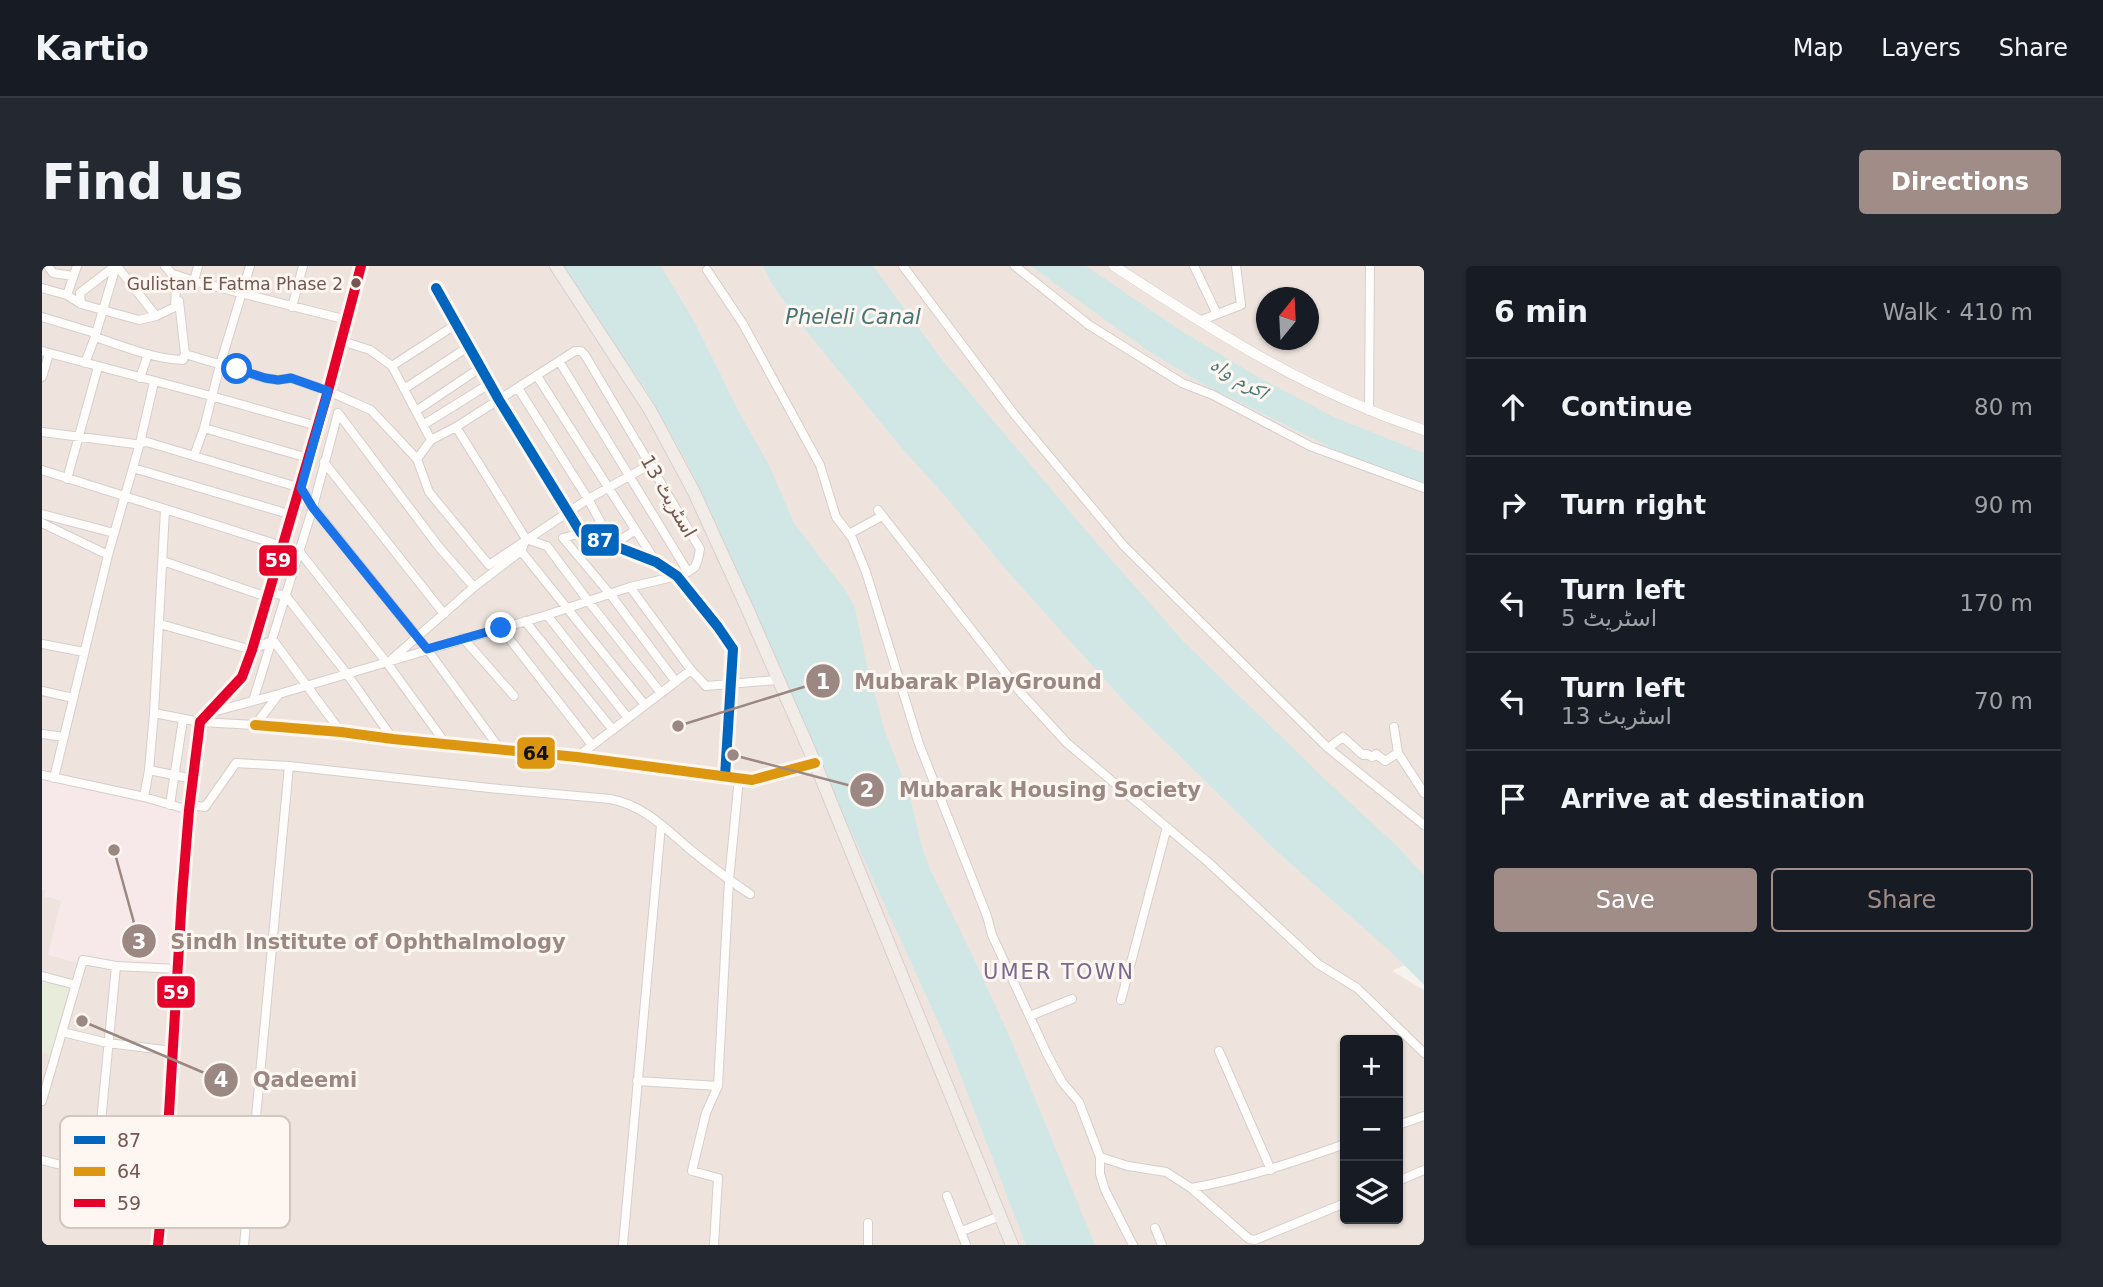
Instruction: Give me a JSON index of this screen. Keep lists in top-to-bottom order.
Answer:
{
  "streets": {
    "street": ["اسٹریٹ 13"]
  },
  "districts": ["UMER TOWN"],
  "water": ["Pheleli Canal", "اکرم واہ"],
  "places": [
    "Gulistan E Fatma Phase 2",
    "Mubarak PlayGround",
    "Mubarak Housing Society",
    "Sindh Institute of Ophthalmology",
    "Qadeemi"
  ],
  "lines": ["transit line 59", "transit line 87", "transit line 64"],
  "legend": ["87", "64", "59"],
  "north": "top",
  "page": {
    "header": "Kartio",
    "nav": ["Map", "Layers", "Share"],
    "buttons": [
      "Directions",
      ["Save", "Share"]
    ],
    "title": "Find us",
    "heading": ["6 min", "Walk · 410 m"],
    "list": [
      ["Continue", "80 m"],
      ["Turn right", "90 m"],
      ["Turn left", "اسٹریٹ 5", "170 m"],
      ["Turn left", "اسٹریٹ 13", "70 m"],
      "Arrive at destination"
    ],
    "map_buttons": ["+", "−"]
  }
}
